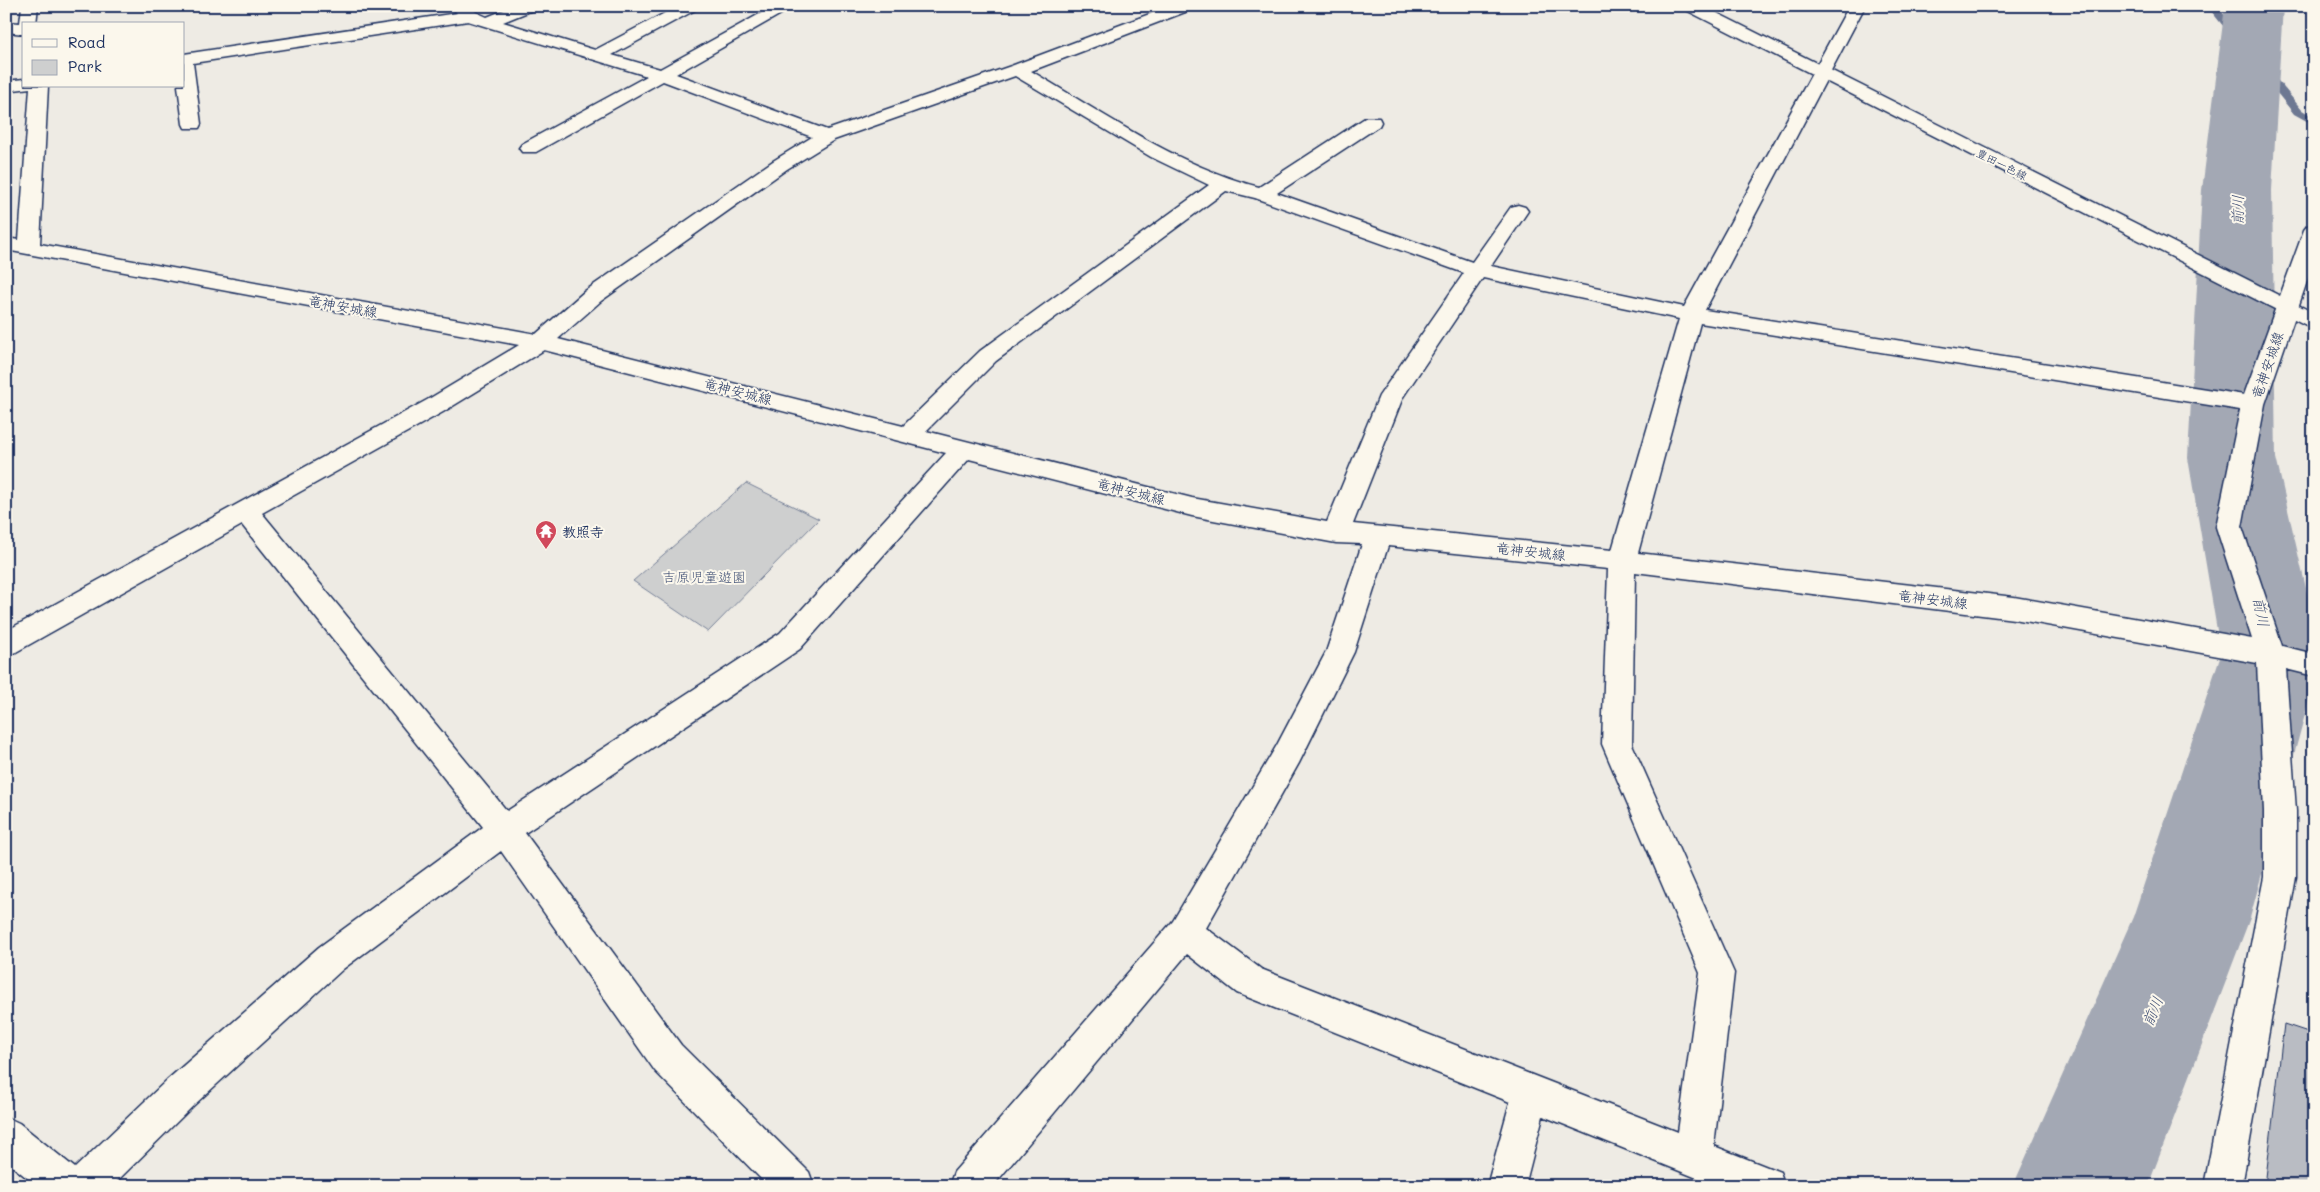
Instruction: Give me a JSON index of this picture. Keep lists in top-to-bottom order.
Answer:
{
  "streets": {
    "street": ["豊田一色線", "竜神安城線"]
  },
  "crossings": [
    ["豊田一色線", "竜神安城線"]
  ],
  "water": ["前川"],
  "parks": ["吉原児童遊園"],
  "places": {
    "temple": ["教照寺"]
  },
  "legend": ["Road", "Park"]
}
